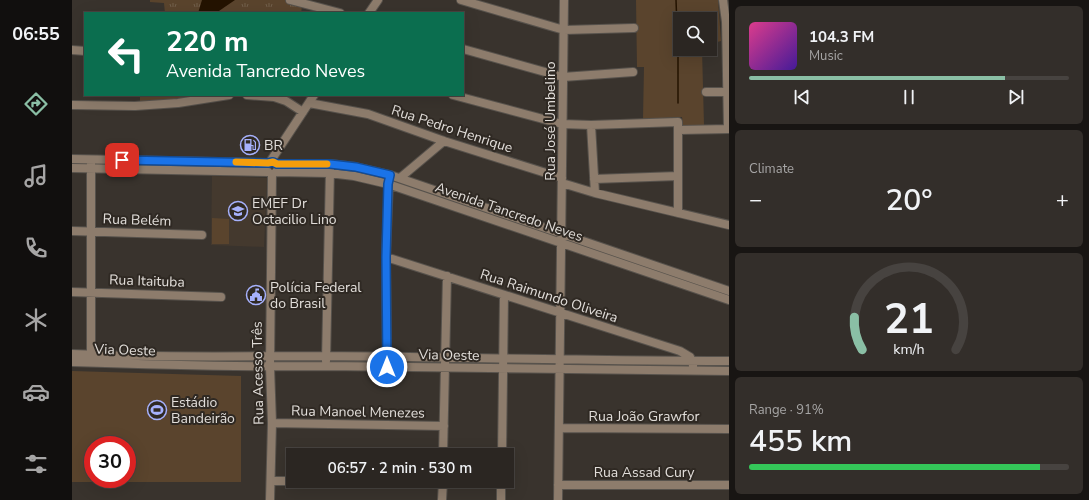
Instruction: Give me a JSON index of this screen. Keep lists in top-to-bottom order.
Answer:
{
  "streets": {
    "street": [
      "Rua José Umbelino",
      "Rua Pedro Henrique",
      "Avenida Tancredo Neves",
      "Rua Belém",
      "Rua Itaituba",
      "Rua Raimundo Oliveira",
      "Via Oeste",
      "Rua Acesso Três",
      "Rua Manoel Menezes",
      "Rua João Grawfor",
      "Rua Assad Cury"
    ]
  },
  "crossings": [
    ["Rua José Umbelino", "Rua Pedro Henrique"],
    ["Rua José Umbelino", "Avenida Tancredo Neves"],
    ["Rua José Umbelino", "Rua Raimundo Oliveira"],
    ["Rua José Umbelino", "Via Oeste"],
    ["Rua José Umbelino", "Rua João Grawfor"],
    ["Rua José Umbelino", "Rua Assad Cury"],
    ["Avenida Tancredo Neves", "Rua Acesso Três"],
    ["Rua Raimundo Oliveira", "Via Oeste"],
    ["Via Oeste", "Rua Acesso Três"],
    ["Rua Acesso Três", "Rua Manoel Menezes"]
  ],
  "places": {
    "fuel station": ["BR"],
    "school or university": ["EMEF Dr Octacilio Lino"],
    "public building": ["Polícia Federal do Brasil"],
    "sports": ["Estádio Bandeirão"]
  },
  "page": {
    "tabs": "06:55",
    "turn": ["220 m", "Avenida Tancredo Neves"],
    "song": ["104.3 FM", "Music"],
    "tile": [
      "Climate",
      ["Range · 91%", "455 km"]
    ],
    "heat": ["−", "20°", "+"],
    "limit": "30",
    "trip": "06:57 · 2 min · 530 m",
    "gauge": ["21", "km/h"]
  }
}
